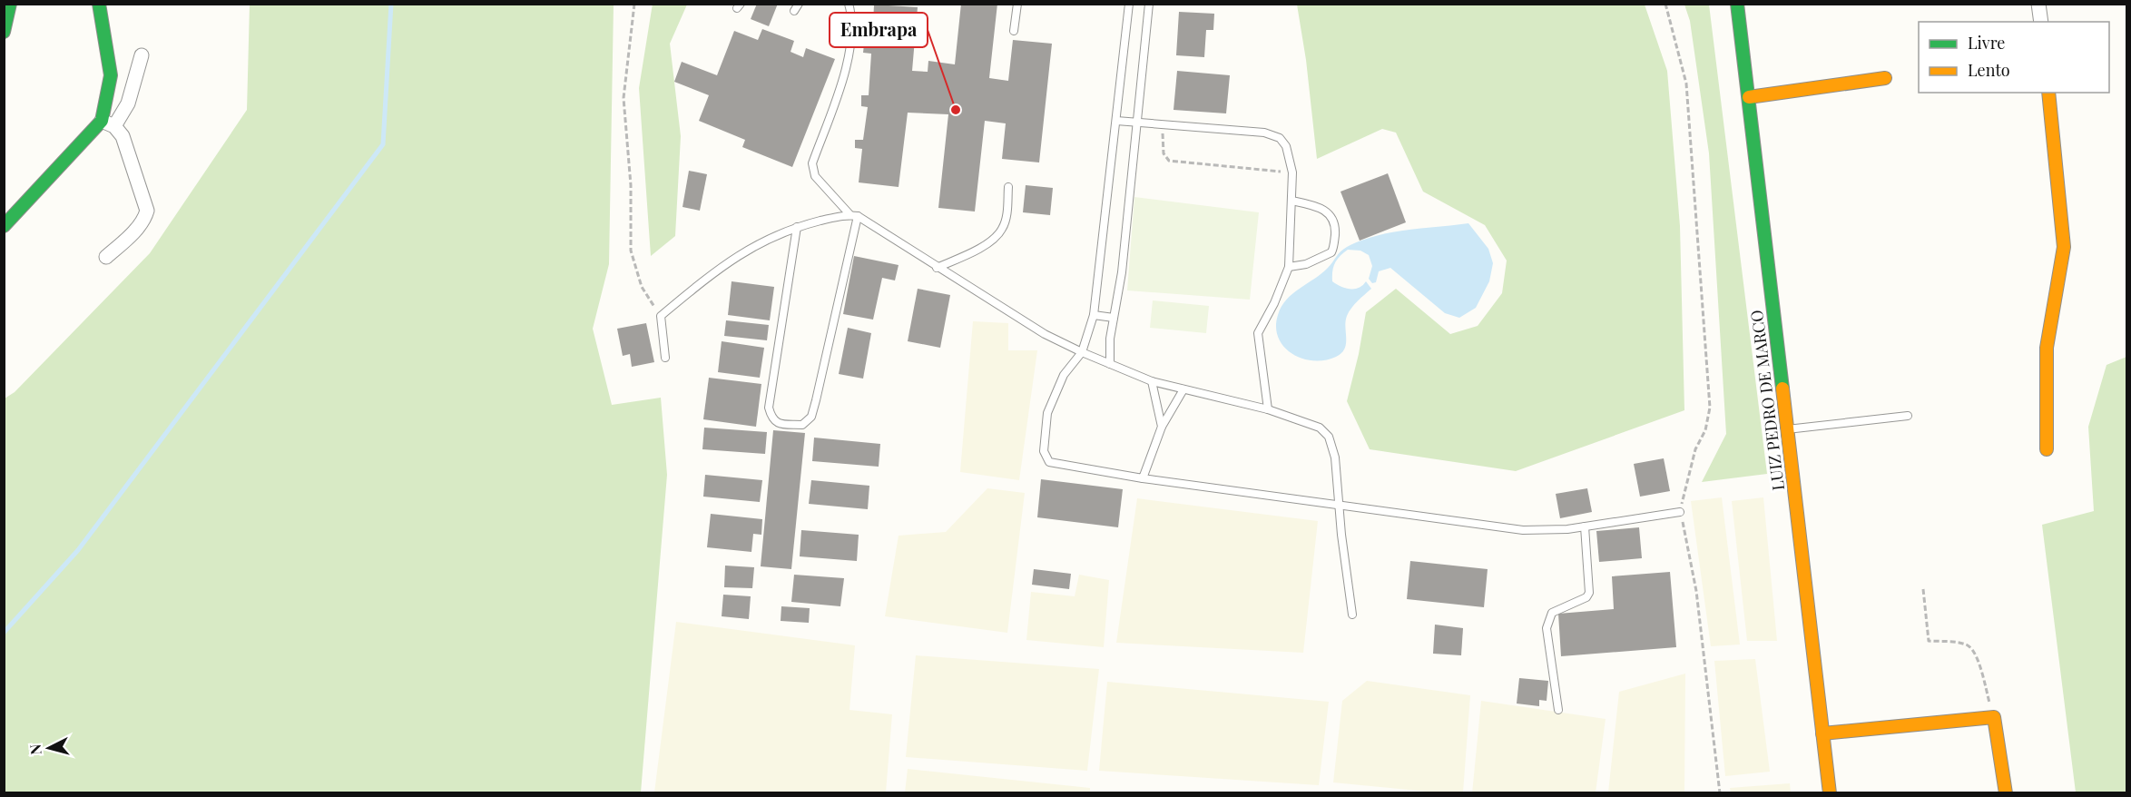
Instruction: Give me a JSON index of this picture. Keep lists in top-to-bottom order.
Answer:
{
  "streets": {
    "street": ["LUIZ PEDRO DE MARCO"]
  },
  "places": ["Embrapa"],
  "legend": ["Livre", "Lento"],
  "north": "left"
}
